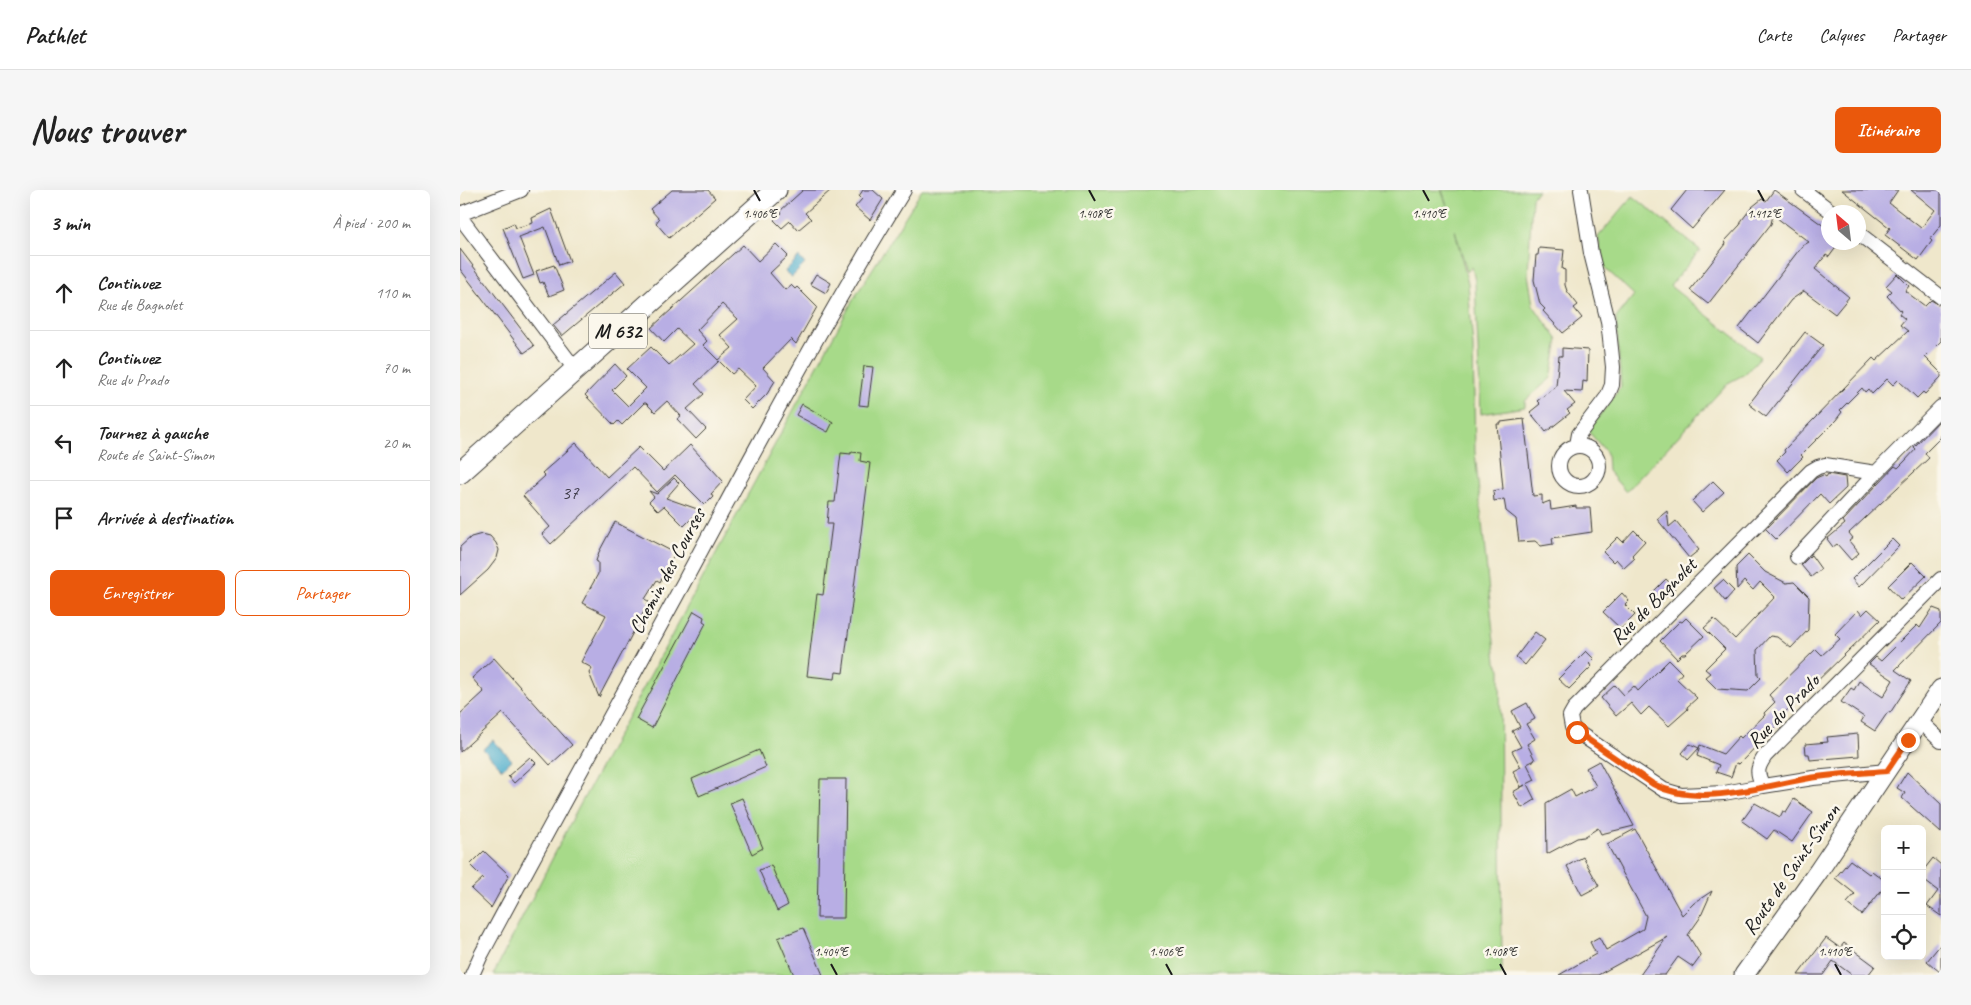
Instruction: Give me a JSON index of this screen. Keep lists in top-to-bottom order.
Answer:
{
  "streets": {
    "main road": ["M 632", "Route de Saint-Simon"],
    "street": ["Chemin des Courses", "Rue de Bagnolet", "Rue du Prado"]
  },
  "crossings": [
    ["Rue de Bagnolet", "Rue du Prado"]
  ],
  "house_numbers": ["37"],
  "north": "top left",
  "page": {
    "header": "Pathlet",
    "nav": ["Carte", "Calques", "Partager"],
    "buttons": [
      "Itinéraire",
      ["Enregistrer", "Partager"]
    ],
    "title": "Nous trouver",
    "heading": ["3 min", "À pied · 200 m"],
    "list": [
      ["Continuez", "Rue de Bagnolet", "110 m"],
      ["Continuez", "Rue du Prado", "70 m"],
      ["Tournez à gauche", "Route de Saint-Simon", "20 m"],
      "Arrivée à destination"
    ],
    "map_buttons": ["+", "−"]
  },
  "coordinates": [
    "1.406°E",
    "1.408°E",
    "1.410°E",
    "1.412°E",
    "1.404°E"
  ]
}
